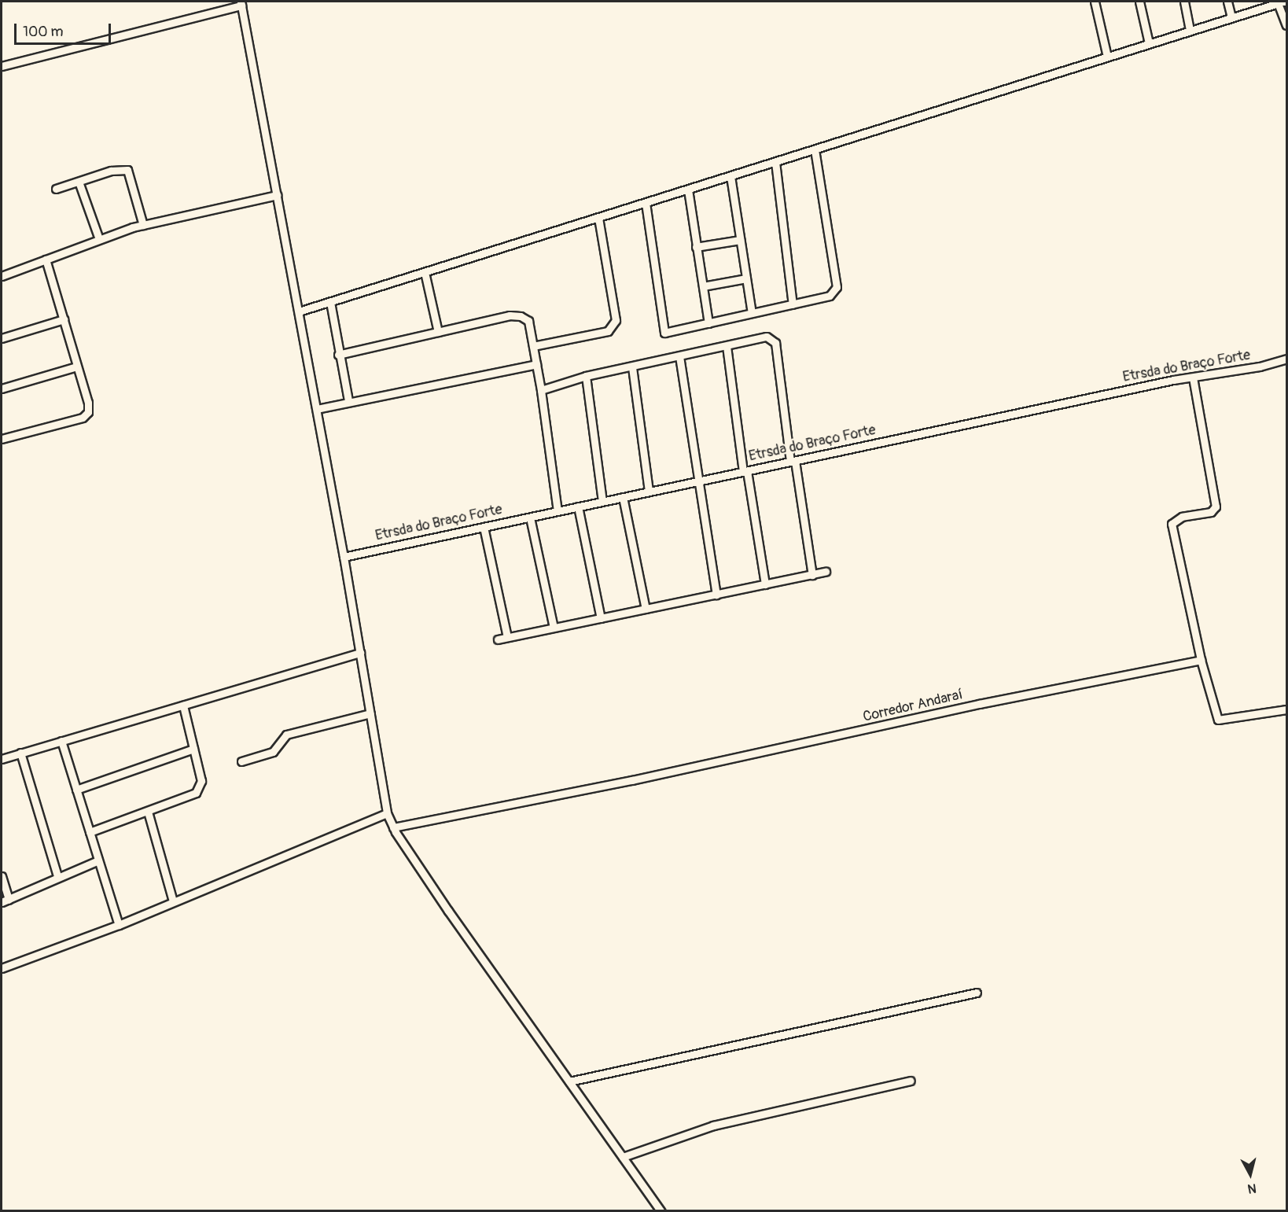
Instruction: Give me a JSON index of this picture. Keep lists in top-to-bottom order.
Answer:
{
  "streets": {
    "street": ["Etrsda do Braço Forte", "Corredor Andaraí"]
  },
  "scale_bar": "100 m",
  "north": "bottom"
}
